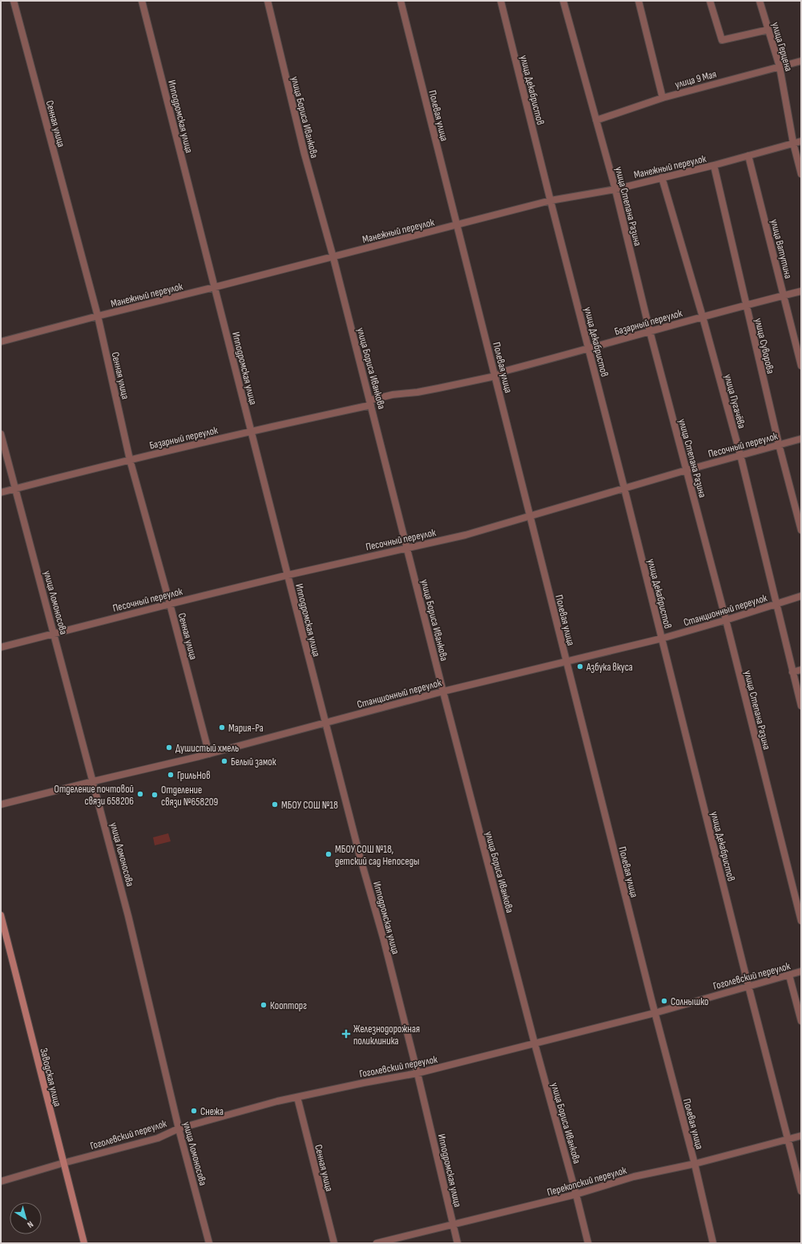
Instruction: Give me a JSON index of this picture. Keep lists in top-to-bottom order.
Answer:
{
  "streets": {
    "main road": ["Заводская улица"],
    "street": [
      "улица Герцена",
      "улица 9 Мая",
      "улица Декабристов",
      "Полевая улица",
      "Ипподромская улица",
      "улица Бориса Иванкова",
      "Сенная улица",
      "Манежный переулок",
      "улица Степана Разина",
      "улица Ватутина",
      "Базарный переулок",
      "улица Суворова",
      "улица Пугачёва",
      "Песочный переулок",
      "улица Ломоносова",
      "Станционный переулок",
      "Гоголевский переулок",
      "Перекопский переулок"
    ]
  },
  "crossings": [
    ["улица Герцена", "улица 9 Мая"],
    ["улица Герцена", "Манежный переулок"],
    ["улица 9 Мая", "улица Степана Разина"],
    ["улица Декабристов", "Манежный переулок"],
    ["улица Декабристов", "Базарный переулок"],
    ["улица Декабристов", "Песочный переулок"],
    ["улица Декабристов", "Станционный переулок"],
    ["улица Декабристов", "Гоголевский переулок"],
    ["улица Декабристов", "Перекопский переулок"],
    ["Полевая улица", "Манежный переулок"],
    ["Полевая улица", "Базарный переулок"],
    ["Полевая улица", "Песочный переулок"],
    ["Полевая улица", "Станционный переулок"],
    ["Полевая улица", "Гоголевский переулок"],
    ["Полевая улица", "Перекопский переулок"],
    ["Ипподромская улица", "Манежный переулок"],
    ["Ипподромская улица", "Базарный переулок"],
    ["Ипподромская улица", "Песочный переулок"],
    ["Ипподромская улица", "Станционный переулок"],
    ["Ипподромская улица", "Гоголевский переулок"],
    ["Ипподромская улица", "Перекопский переулок"],
    ["улица Бориса Иванкова", "Манежный переулок"],
    ["улица Бориса Иванкова", "Базарный переулок"],
    ["улица Бориса Иванкова", "Песочный переулок"],
    ["улица Бориса Иванкова", "Станционный переулок"],
    ["улица Бориса Иванкова", "Гоголевский переулок"],
    ["улица Бориса Иванкова", "Перекопский переулок"],
    ["Сенная улица", "Манежный переулок"],
    ["Сенная улица", "Базарный переулок"],
    ["Сенная улица", "Песочный переулок"],
    ["Сенная улица", "Станционный переулок"],
    ["Сенная улица", "Гоголевский переулок"],
    ["Манежный переулок", "улица Степана Разина"],
    ["Манежный переулок", "улица Ватутина"],
    ["Манежный переулок", "улица Суворова"],
    ["Манежный переулок", "улица Пугачёва"],
    ["улица Степана Разина", "Базарный переулок"],
    ["улица Степана Разина", "Песочный переулок"],
    ["улица Степана Разина", "Станционный переулок"],
    ["улица Ватутина", "Базарный переулок"],
    ["Базарный переулок", "улица Суворова"],
    ["Базарный переулок", "улица Пугачёва"],
    ["Базарный переулок", "улица Ломоносова"],
    ["улица Суворова", "Песочный переулок"],
    ["улица Пугачёва", "Песочный переулок"],
    ["улица Пугачёва", "Станционный переулок"],
    ["Песочный переулок", "улица Ломоносова"],
    ["улица Ломоносова", "Станционный переулок"],
    ["улица Ломоносова", "Гоголевский переулок"],
    ["Гоголевский переулок", "Заводская улица"]
  ],
  "places": {
    "other": [
      "Азбука вкуса",
      "Мария-Ра",
      "Душистый хмель",
      "Белый замок",
      "ГрильНов",
      "Отделение почтовой связи 658206",
      "Отделение связи №658209",
      "МБОУ СОШ №18",
      "МБОУ СОШ №18, детский сад Непоседы",
      "Солнышко",
      "Коопторг",
      "Снежа"
    ],
    "health": ["Железнодорожная поликлиника"]
  },
  "north": "bottom right"
}
